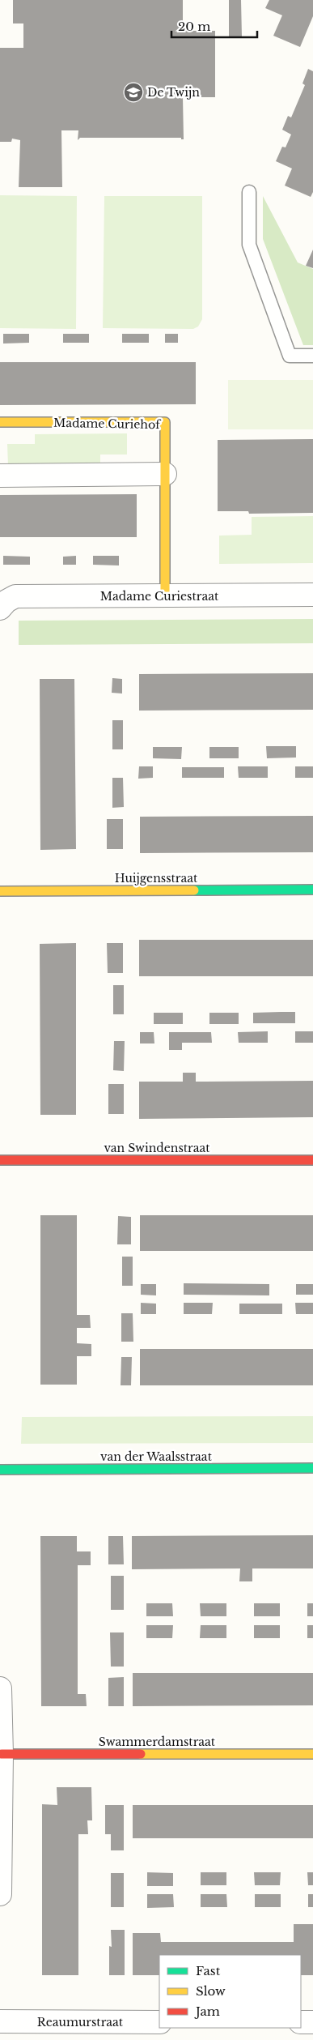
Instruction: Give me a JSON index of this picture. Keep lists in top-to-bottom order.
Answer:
{
  "streets": {
    "street": [
      "Madame Curiehof",
      "Madame Curiestraat",
      "Huijgensstraat",
      "van Swindenstraat",
      "van der Waalsstraat",
      "Swammerdamstraat",
      "Reaumurstraat"
    ]
  },
  "crossings": [
    ["Madame Curiehof", "Madame Curiestraat"]
  ],
  "places": {
    "school or university": ["De Twijn"]
  },
  "legend": ["Fast", "Slow", "Jam"],
  "scale_bar": "20 m"
}
